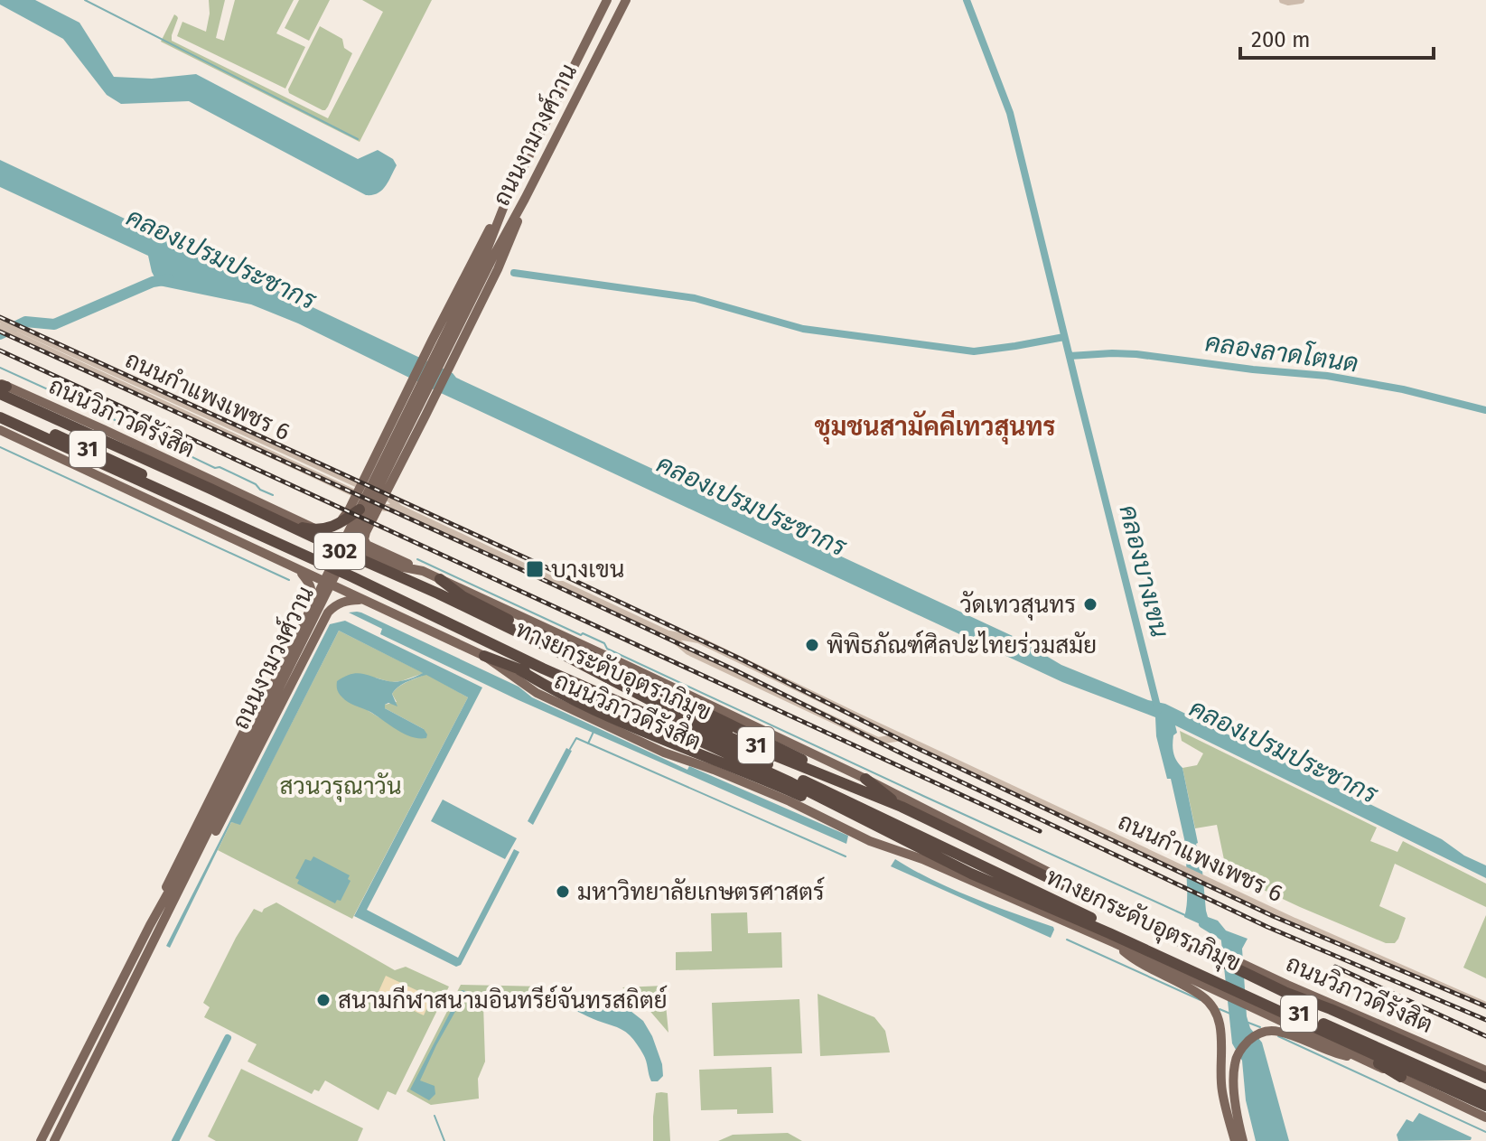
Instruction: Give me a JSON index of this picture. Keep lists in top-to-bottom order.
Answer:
{
  "streets": {
    "highway": ["ถนนวิภาวดีรังสิต", "31", "ทางยกระดับอุตราภิมุข"],
    "main road": ["ถนนงามวงศ์วาน", "302"],
    "street": ["ถนนกำแพงเพชร 6"]
  },
  "districts": ["ชุมชนสามัคคีเทวสุนทร"],
  "water": ["คลองเปรมประชากร", "คลองลาดโตนด", "คลองบางเขน"],
  "parks": ["สวนวรุณาวัน"],
  "places": {
    "transit": ["บางเขน"],
    "other": [
      "วัดเทวสุนทร",
      "พิพิธภัณฑ์ศิลปะไทยร่วมสมัย",
      "มหาวิทยาลัยเกษตรศาสตร์",
      "สนามกีฬาสนามอินทรีย์จันทรสถิตย์"
    ]
  },
  "scale_bar": "200 m"
}
